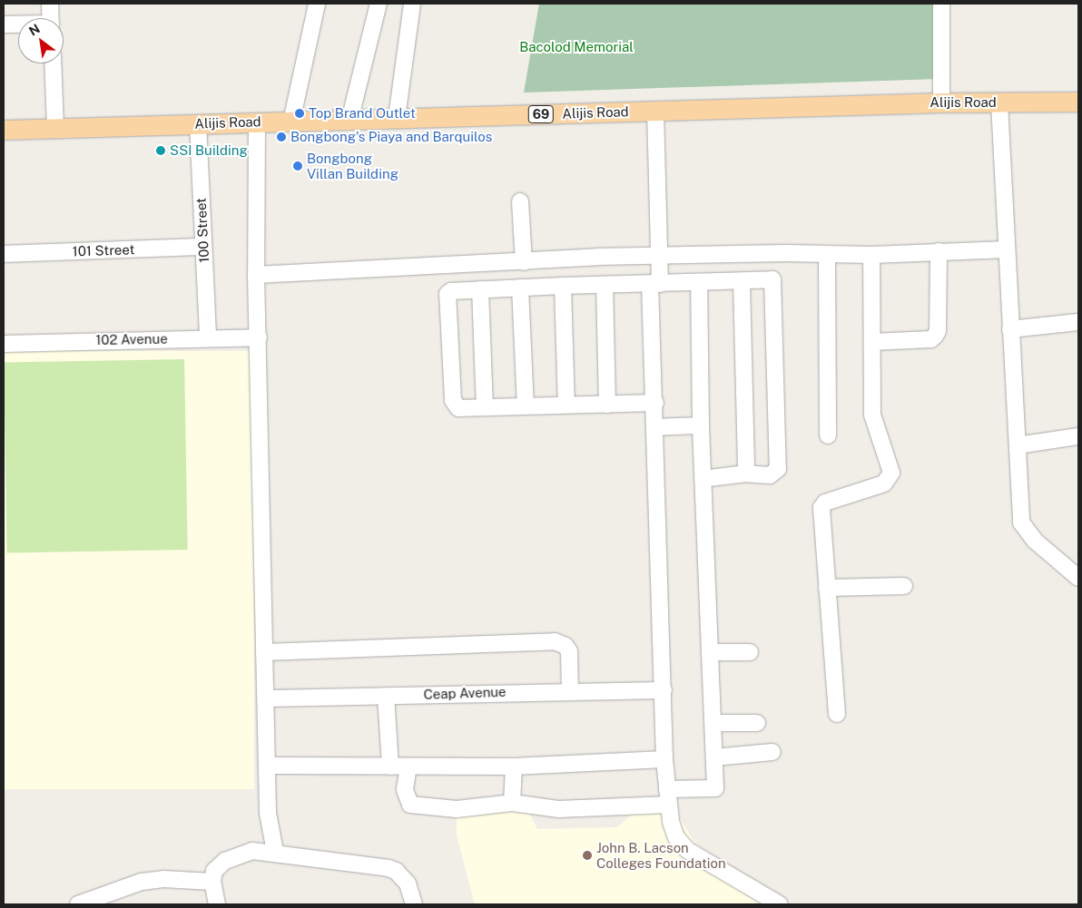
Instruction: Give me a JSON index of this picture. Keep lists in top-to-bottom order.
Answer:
{
  "streets": {
    "main road": ["Alijis Road", "69"],
    "street": [
      "100 Street",
      "101 Street",
      "102 Avenue",
      "Ceap Avenue"
    ]
  },
  "crossings": [
    ["Alijis Road", "100 Street"],
    ["100 Street", "101 Street"],
    ["100 Street", "102 Avenue"]
  ],
  "parks": ["Bacolod Memorial"],
  "places": [
    "Top Brand Outlet",
    "Bongbong's Piaya and Barquilos",
    "SSI Building",
    "Bongbong Villan Building",
    "John B. Lacson Colleges Foundation"
  ],
  "north": "top left"
}
